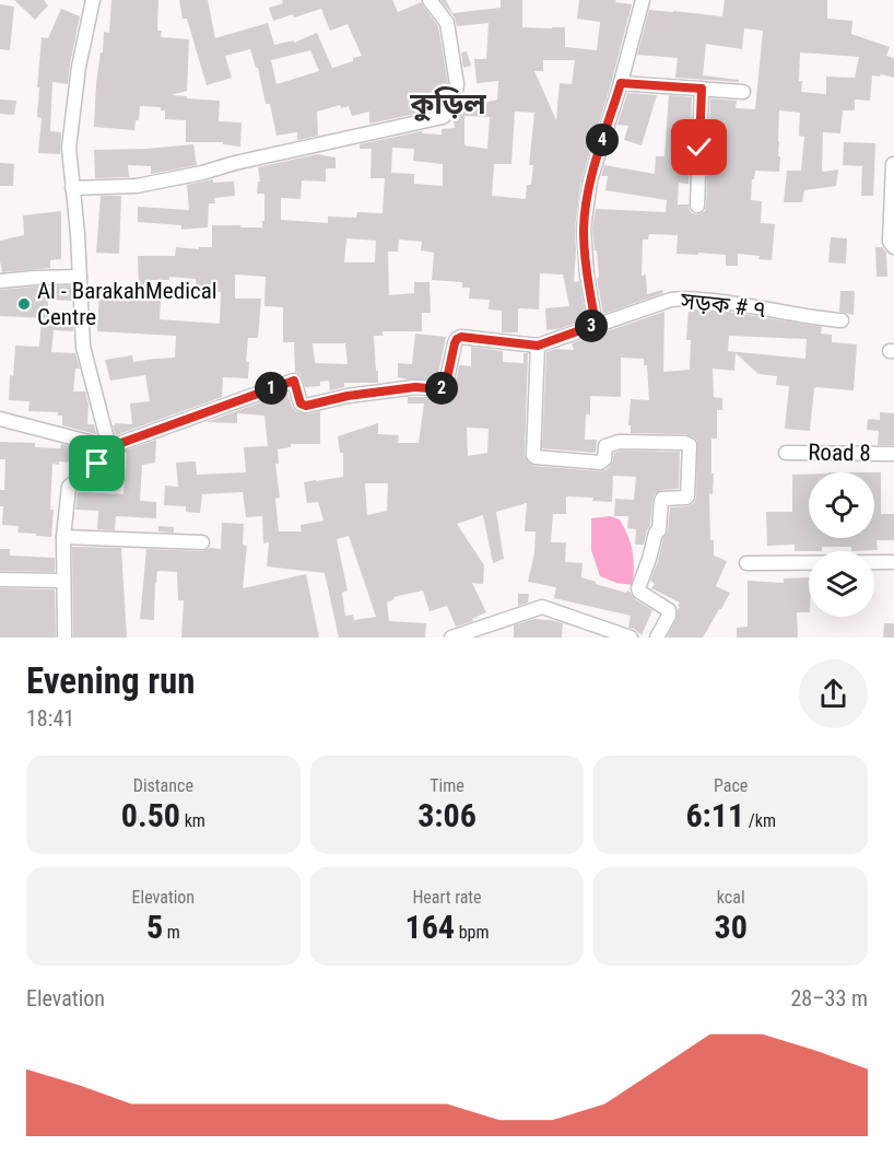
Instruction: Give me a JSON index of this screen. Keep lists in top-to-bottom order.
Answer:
{
  "streets": {
    "street": ["সড়ক # ৭", "Road 8"]
  },
  "districts": ["কুড়িল"],
  "places": ["Al - BarakahMedical Centre"],
  "page": {
    "pins": [
      "4",
      "3",
      "1",
      "2"
    ],
    "heading": ["Evening run", "18:41"],
    "stats": [
      ["Distance", "0.50 km"],
      ["Time", "3:06"],
      ["Pace", "6:11 /km"],
      ["Elevation", "5 m"],
      ["Heart rate", "164 bpm"],
      ["kcal", "30"]
    ],
    "chart": ["Elevation", "28–33 m"]
  }
}
